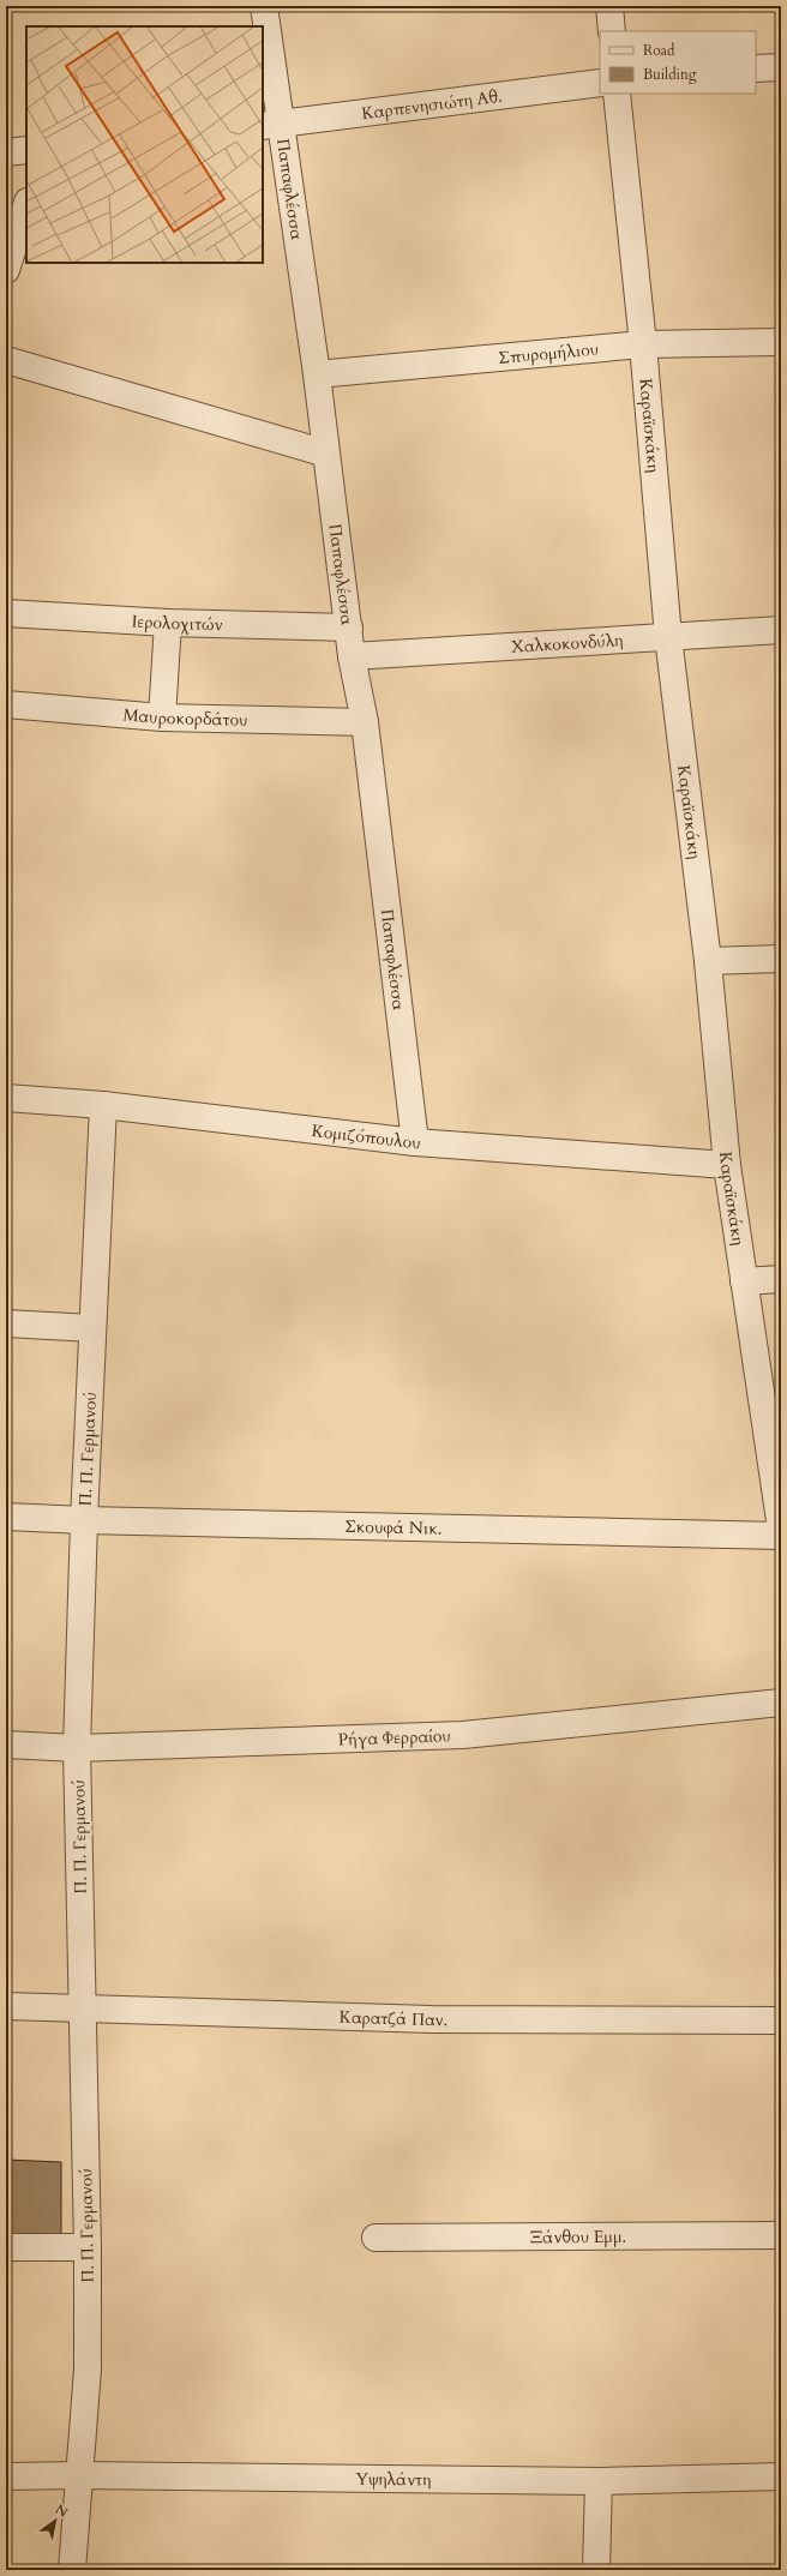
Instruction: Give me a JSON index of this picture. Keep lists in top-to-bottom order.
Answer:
{
  "streets": {
    "street": [
      "Καρπενησιώτη Αθ.",
      "Παπαφλέσσα",
      "Σπυρομήλιου",
      "Καραϊσκάκη",
      "Ιερολοχιτών",
      "Χαλκοκονδύλη",
      "Μαυροκορδάτου",
      "Κομιζόπουλου",
      "Π. Π. Γερμανού",
      "Σκουφά Νικ.",
      "Ρήγα Φερραίου",
      "Καρατζά Παν.",
      "Ξάνθου Εμμ.",
      "Υψηλάντη"
    ]
  },
  "crossings": [
    ["Καρπενησιώτη Αθ.", "Παπαφλέσσα"],
    ["Παπαφλέσσα", "Σπυρομήλιου"],
    ["Παπαφλέσσα", "Ιερολοχιτών"],
    ["Παπαφλέσσα", "Χαλκοκονδύλη"],
    ["Παπαφλέσσα", "Μαυροκορδάτου"],
    ["Παπαφλέσσα", "Κομιζόπουλου"],
    ["Σπυρομήλιου", "Καραϊσκάκη"],
    ["Καραϊσκάκη", "Χαλκοκονδύλη"],
    ["Καραϊσκάκη", "Κομιζόπουλου"],
    ["Κομιζόπουλου", "Π. Π. Γερμανού"],
    ["Π. Π. Γερμανού", "Σκουφά Νικ."],
    ["Π. Π. Γερμανού", "Ρήγα Φερραίου"],
    ["Π. Π. Γερμανού", "Καρατζά Παν."],
    ["Π. Π. Γερμανού", "Υψηλάντη"]
  ],
  "legend": ["Road", "Building"],
  "north": "top right"
}
